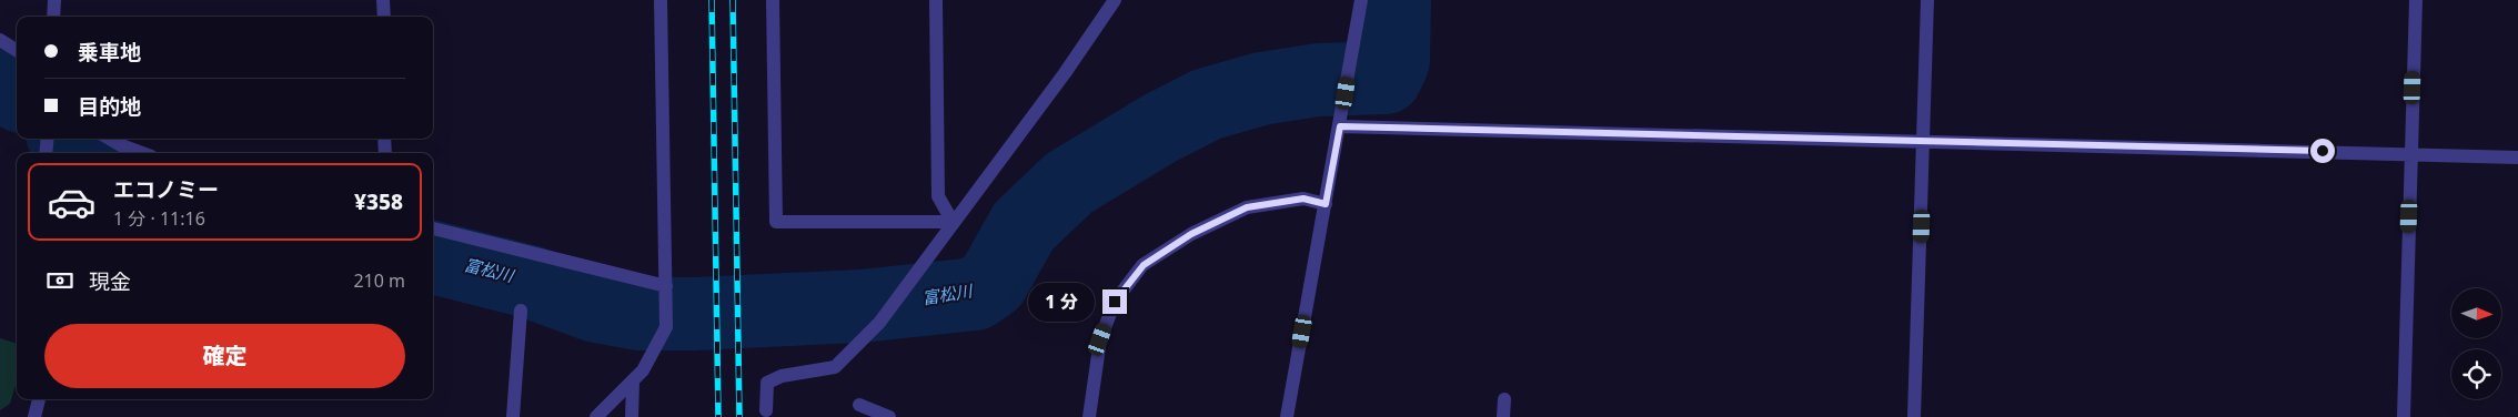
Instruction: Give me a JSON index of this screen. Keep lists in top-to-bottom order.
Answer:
{
  "water": ["富松川"],
  "north": "right",
  "page": {
    "banner": ["乗車地", "目的地"],
    "list": [
      {
        "name": "エコノミー",
        "note": "1 分 · 11:16",
        "value": "¥358"
      }
    ],
    "pay": ["現金", "210 m"],
    "bubble": "1 分",
    "buttons": "確定"
  }
}
